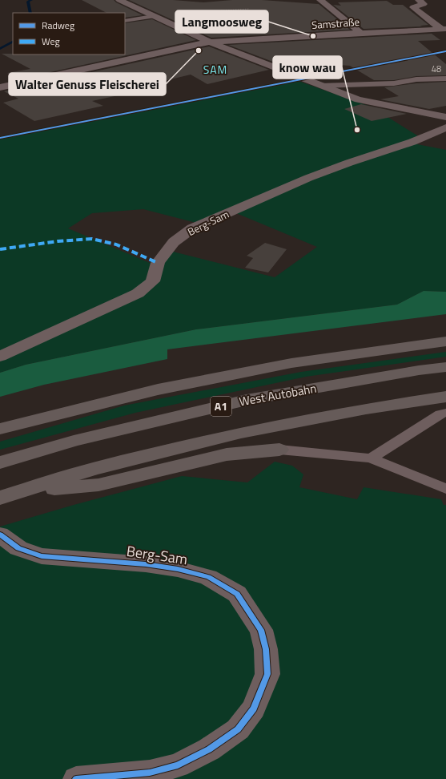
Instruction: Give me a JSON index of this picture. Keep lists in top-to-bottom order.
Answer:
{
  "streets": {
    "highway": ["West Autobahn", "A1"],
    "street": ["Samstraße", "Berg-Sam"]
  },
  "districts": ["SAM"],
  "places": ["Langmoosweg", "Walter Genuss Fleischerei", "know wau"],
  "house_numbers": ["48"],
  "legend": ["Radweg", "Weg"]
}
